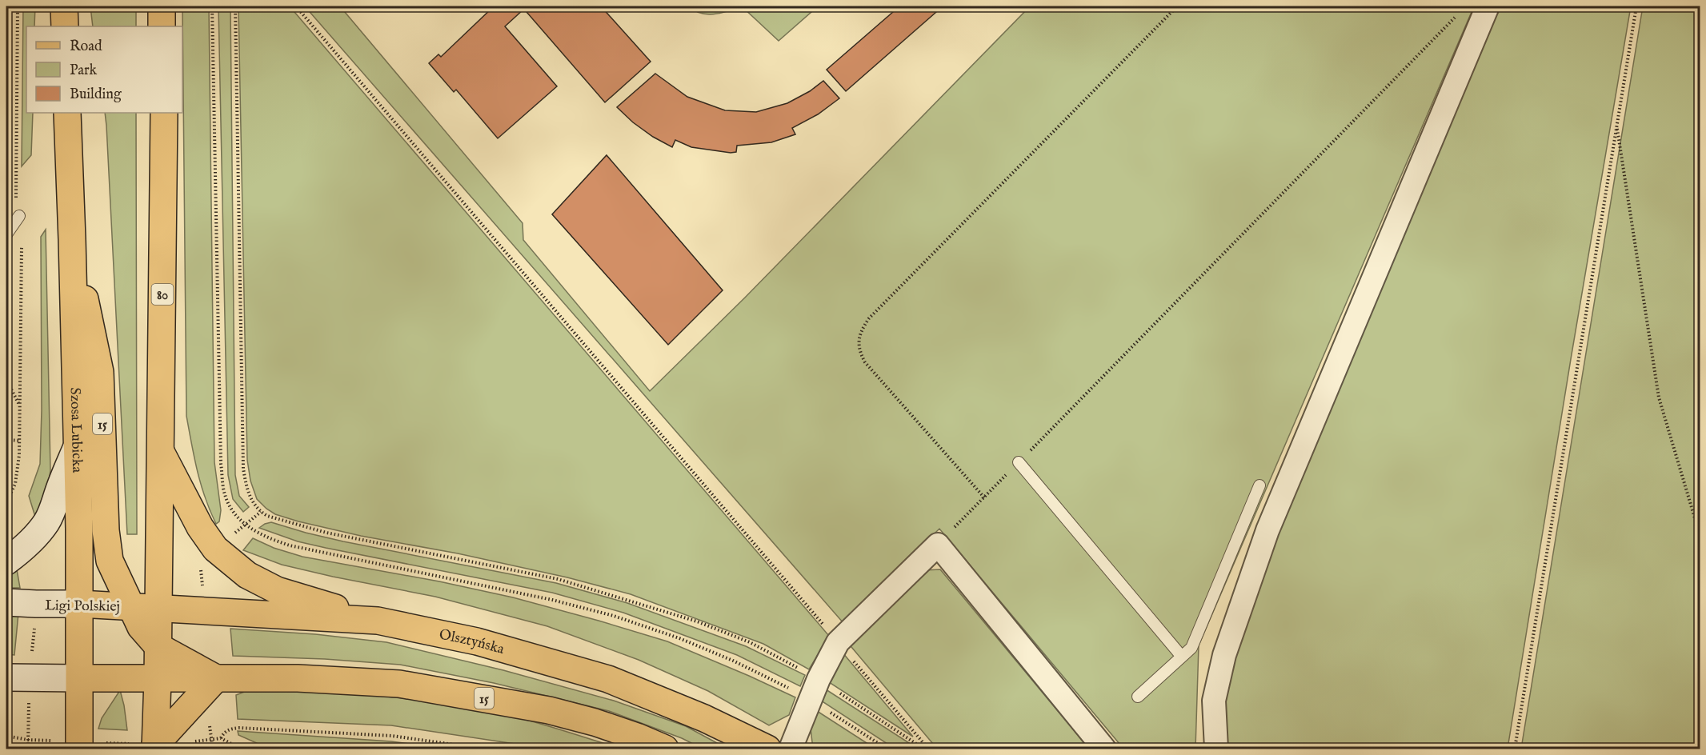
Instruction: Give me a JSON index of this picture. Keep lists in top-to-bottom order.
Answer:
{
  "streets": {
    "main road": [
      "80",
      "15",
      "Szosa Lubicka",
      "Ligi Polskiej",
      "Olsztyńska"
    ]
  },
  "crossings": [
    ["80", "15"],
    ["80", "Ligi Polskiej"],
    ["80", "Olsztyńska"],
    ["15", "Szosa Lubicka"],
    ["15", "Ligi Polskiej"],
    ["Szosa Lubicka", "Ligi Polskiej"],
    ["Ligi Polskiej", "Olsztyńska"]
  ],
  "legend": ["Road", "Park", "Building"]
}
